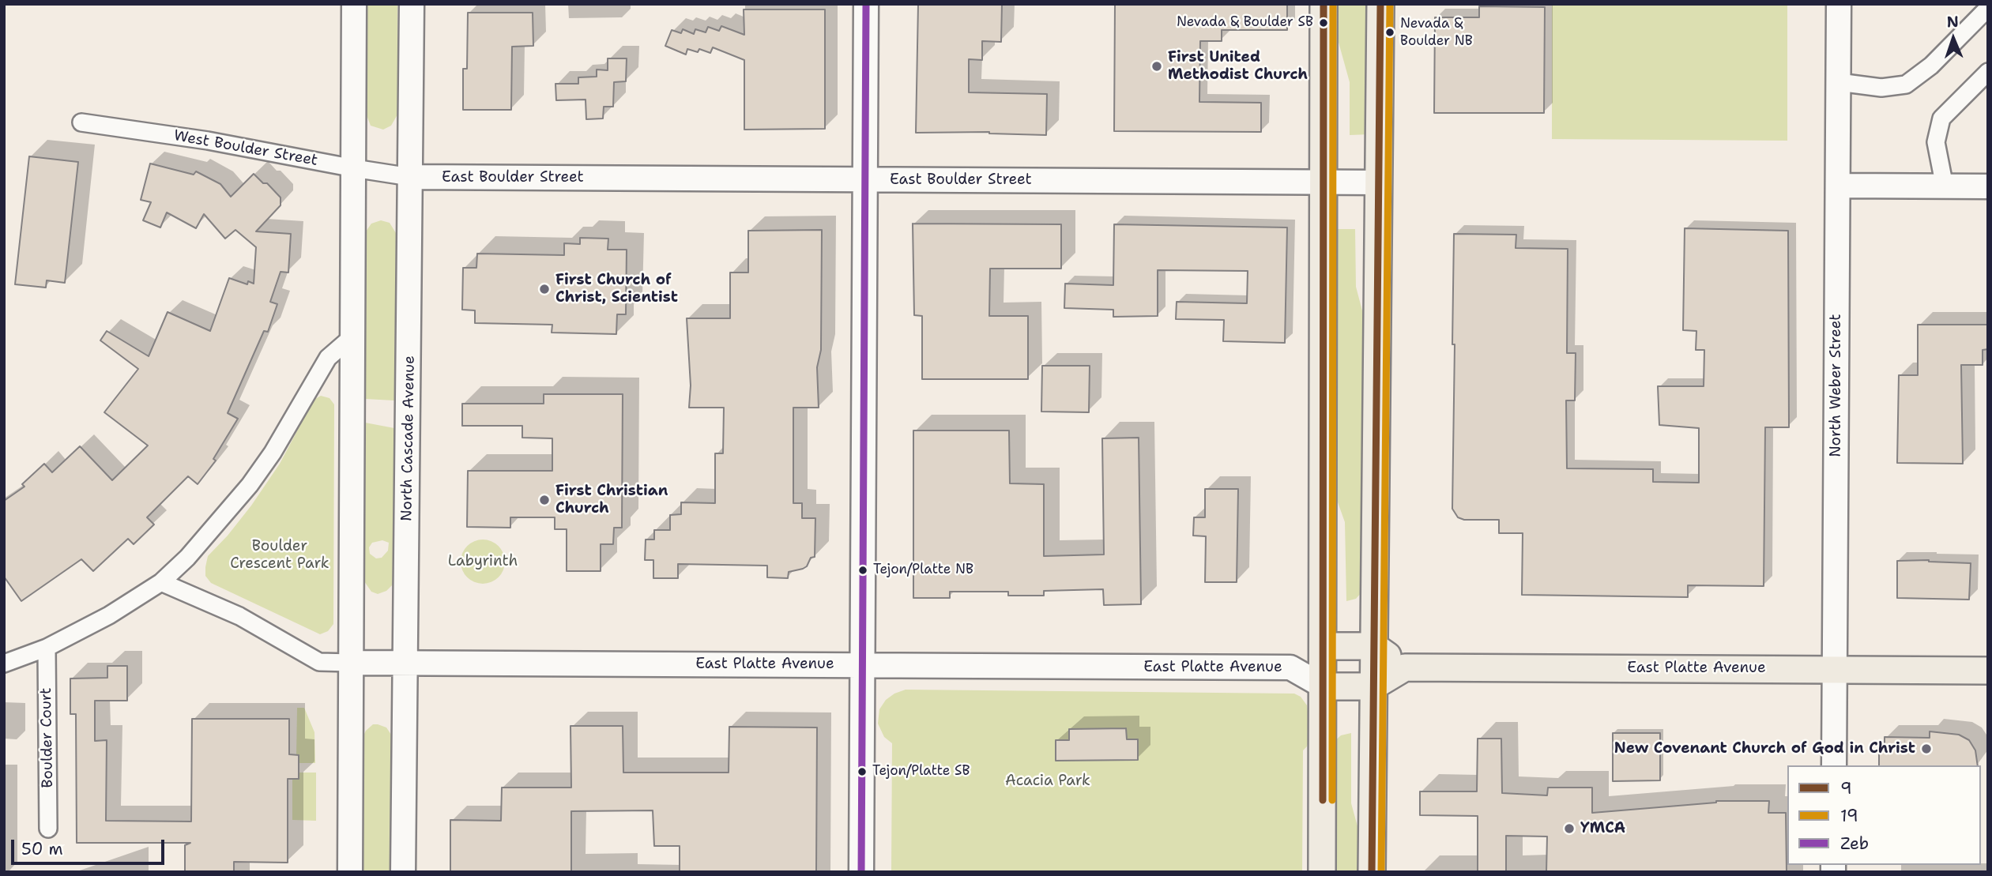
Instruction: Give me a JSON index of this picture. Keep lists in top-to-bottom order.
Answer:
{
  "streets": {
    "main road": ["East Platte Avenue"],
    "street": [
      "West Boulder Street",
      "East Boulder Street",
      "North Weber Street",
      "North Cascade Avenue",
      "Boulder Court"
    ]
  },
  "crossings": [
    ["West Boulder Street", "East Boulder Street"],
    ["West Boulder Street", "North Cascade Avenue"],
    ["East Boulder Street", "North Cascade Avenue"],
    ["North Weber Street", "East Platte Avenue"],
    ["North Cascade Avenue", "East Platte Avenue"]
  ],
  "parks": ["Boulder Crescent Park", "Labyrinth", "Acacia Park"],
  "places": [
    "Nevada & Boulder SB",
    "Nevada & Boulder NB",
    "First United Methodist Church",
    "First Church of Christ, Scientist",
    "First Christian Church",
    "Tejon/Platte NB",
    "New Covenant Church of God in Christ",
    "Tejon/Platte SB",
    "YMCA"
  ],
  "lines": ["transit line 9", "transit line 19", "transit line Zeb"],
  "legend": ["9", "19", "Zeb"],
  "scale_bar": "50 m",
  "north": "top"
}
